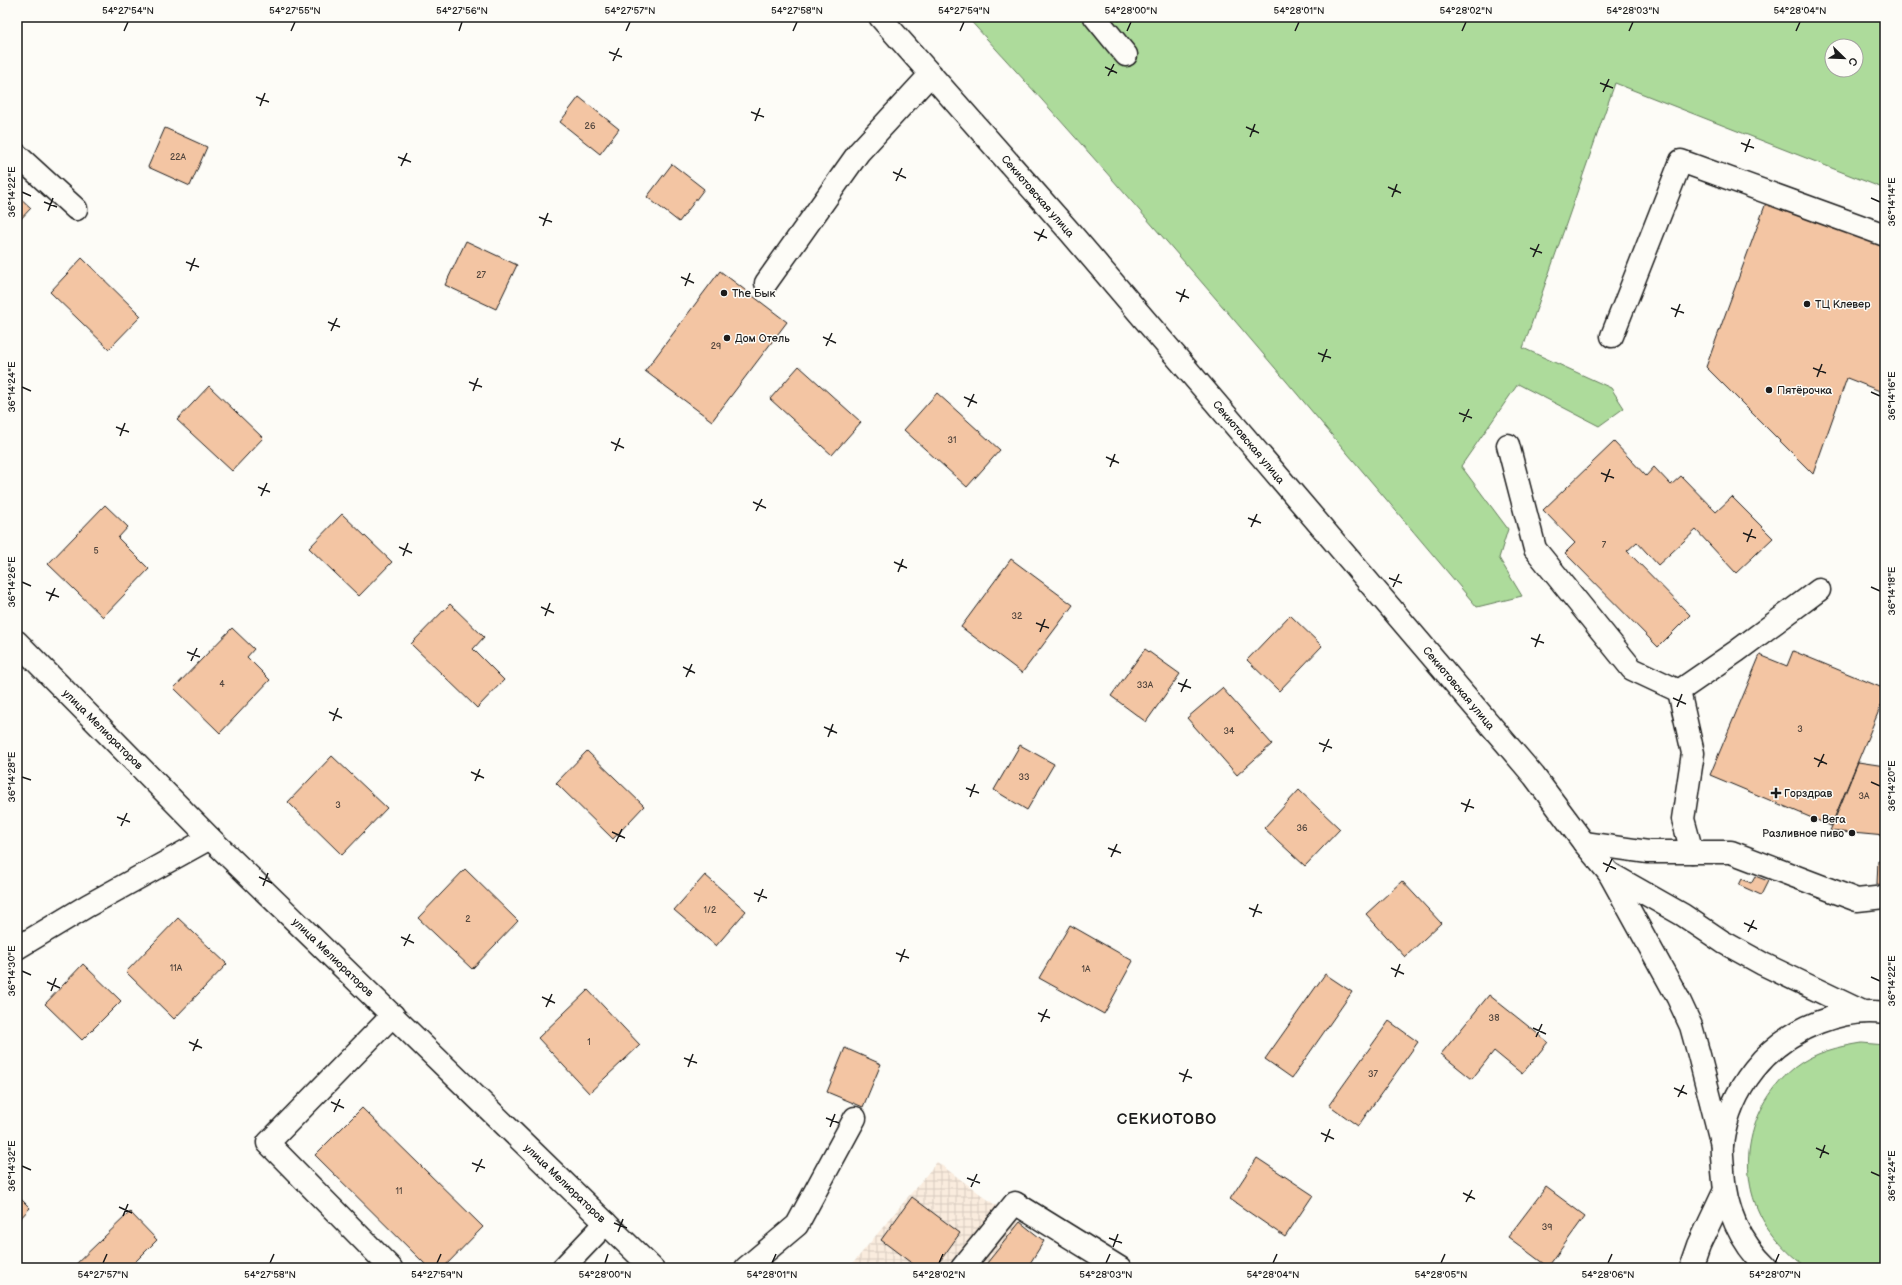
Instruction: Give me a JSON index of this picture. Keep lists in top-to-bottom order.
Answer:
{
  "streets": {
    "main road": ["Секиотовская улица", "улица Мелиораторов"]
  },
  "districts": ["СЕКИОТОВО"],
  "places": {
    "other": [
      "The Бык",
      "ТЦ Клевер",
      "Дом Отель",
      "Пятёрочка",
      "Вега",
      "Разливное пиво"
    ],
    "health": ["Горздрав"]
  },
  "house_numbers": [
    "26",
    "22А",
    "27",
    "29",
    "31",
    "7",
    "5",
    "32",
    "4",
    "33А",
    "3",
    "34",
    "33",
    "3А",
    "3",
    "36",
    "1/2",
    "2",
    "11А",
    "1А",
    "38",
    "1",
    "37",
    "11",
    "39"
  ],
  "north": "bottom right",
  "coordinates": [
    "54°27'54\"N",
    "54°27'55\"N",
    "54°27'56\"N",
    "54°27'57\"N",
    "54°27'58\"N",
    "54°27'59\"N",
    "54°28'00\"N",
    "54°28'01\"N",
    "54°28'02\"N",
    "54°28'03\"N",
    "54°28'04\"N",
    "36°14'22\"E",
    "36°14'14\"E",
    "36°14'24\"E",
    "36°14'16\"E",
    "36°14'26\"E",
    "36°14'18\"E",
    "36°14'28\"E",
    "36°14'20\"E",
    "36°14'30\"E",
    "36°14'32\"E",
    "54°28'05\"N",
    "54°28'06\"N",
    "54°28'07\"N"
  ]
}
